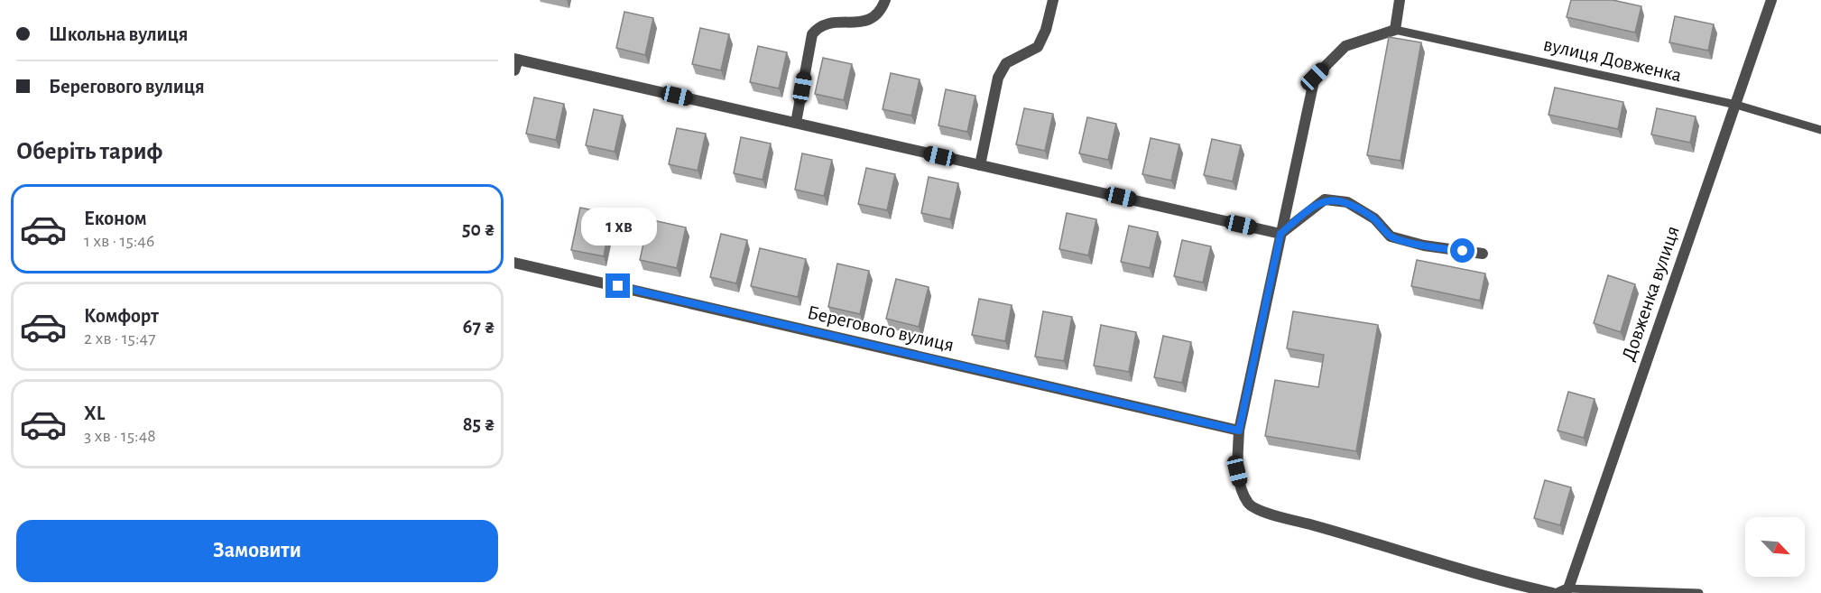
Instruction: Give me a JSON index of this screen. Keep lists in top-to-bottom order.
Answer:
{
  "streets": {
    "street": ["Довженка вулиця", "Берегового вулиця"],
    "lane": ["вулиця Довженка"]
  },
  "crossings": [
    ["вулиця Довженка", "Довженка вулиця"]
  ],
  "north": "bottom right",
  "page": {
    "banner": ["Школьна вулиця", "Берегового вулиця"],
    "heading": "Оберіть тариф",
    "list": [
      {
        "name": "Економ",
        "note": "1 хв · 15:46",
        "value": "50 ₴"
      },
      {
        "name": "Комфорт",
        "note": "2 хв · 15:47",
        "value": "67 ₴"
      },
      {
        "name": "XL",
        "note": "3 хв · 15:48",
        "value": "85 ₴"
      }
    ],
    "bubble": "1 хв",
    "buttons": "Замовити"
  }
}
